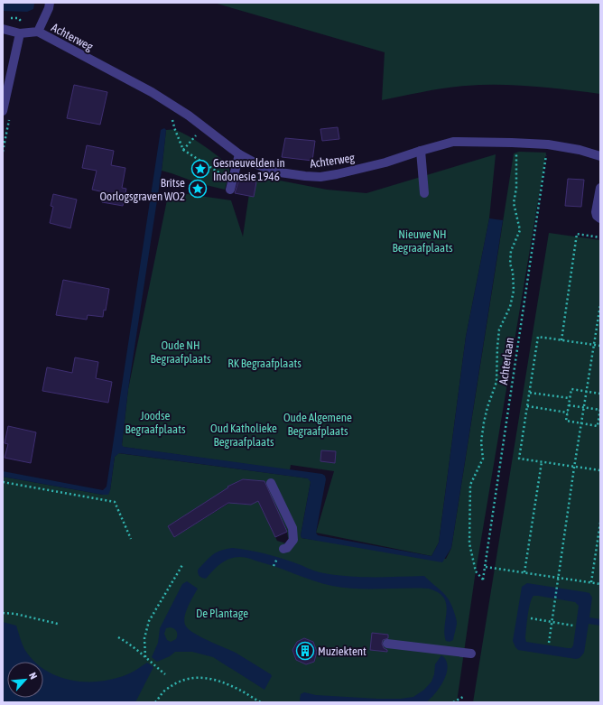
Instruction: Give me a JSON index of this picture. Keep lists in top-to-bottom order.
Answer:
{
  "streets": {
    "street": ["Achterweg"],
    "path": ["Achterlaan"]
  },
  "crossings": [
    ["Achterweg", "Achterlaan"]
  ],
  "parks": [
    "Nieuwe NH Begraafplaats",
    "Oude NH Begraafplaats",
    "RK Begraafplaats",
    "Joodse Begraafplaats",
    "Oude Algemene Begraafplaats",
    "Oud Katholieke Begraafplaats",
    "De Plantage"
  ],
  "places": {
    "place": ["Gesneuvelden in Indonesie 1946", "Britse Oorlogsgraven WO2"],
    "building": ["Muziektent"]
  },
  "north": "top right"
}
